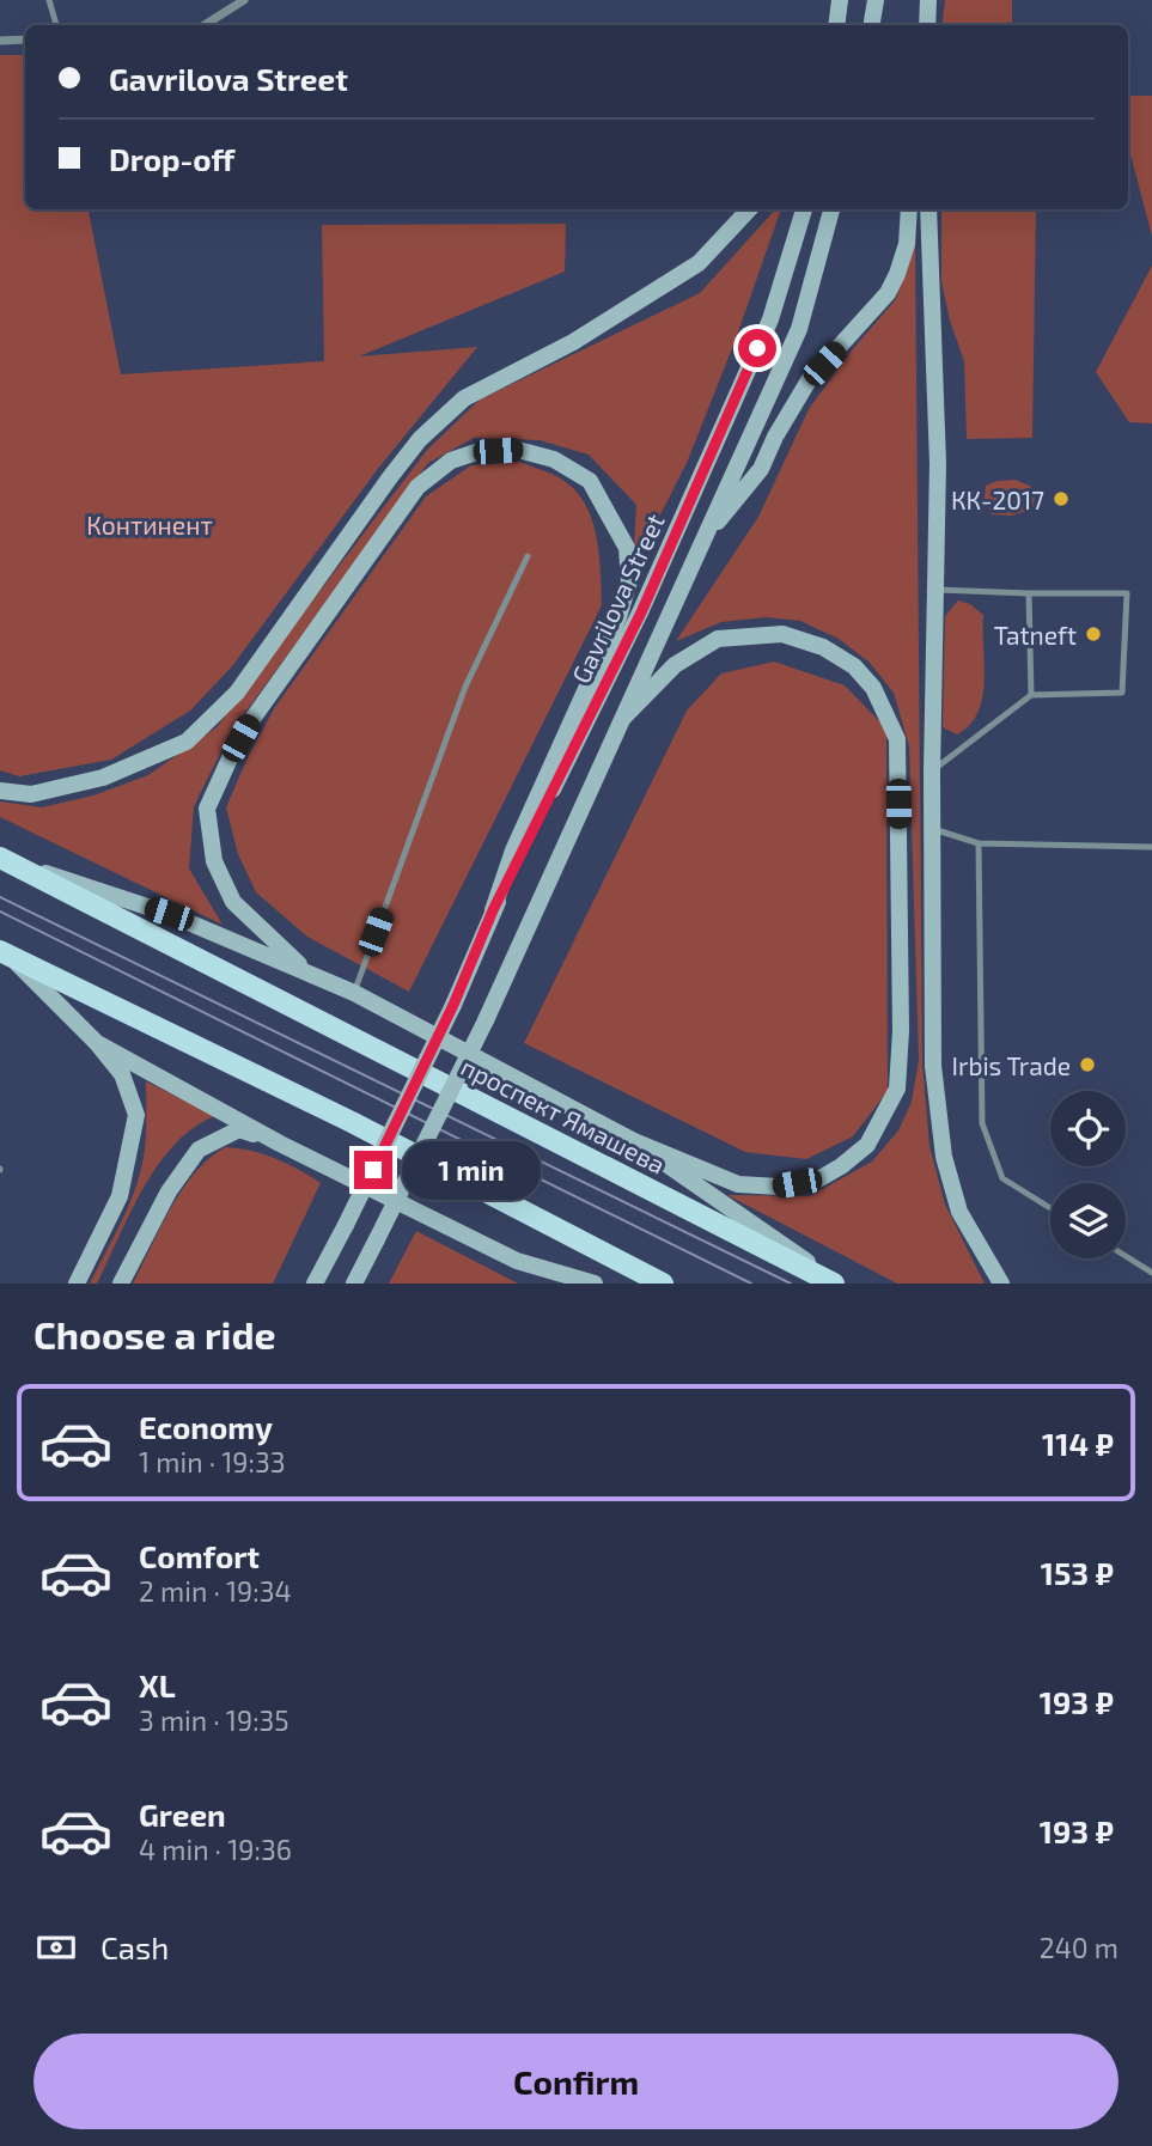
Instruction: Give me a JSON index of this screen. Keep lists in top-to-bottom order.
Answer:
{
  "streets": {
    "main road": ["Gavrilova Street", "проспект Ямашева"]
  },
  "parks": ["Континент"],
  "places": ["КК-2017", "Tatneft", "Irbis Trade"],
  "page": {
    "banner": ["Gavrilova Street", "Drop-off"],
    "bubble": "1 min",
    "heading": "Choose a ride",
    "list": [
      {
        "name": "Economy",
        "note": "1 min · 19:33",
        "value": "114 ₽"
      },
      {
        "name": "Comfort",
        "note": "2 min · 19:34",
        "value": "153 ₽"
      },
      {
        "name": "XL",
        "note": "3 min · 19:35",
        "value": "193 ₽"
      },
      {
        "name": "Green",
        "note": "4 min · 19:36",
        "value": "193 ₽"
      }
    ],
    "pay": ["Cash", "240 m"],
    "buttons": "Confirm"
  }
}
